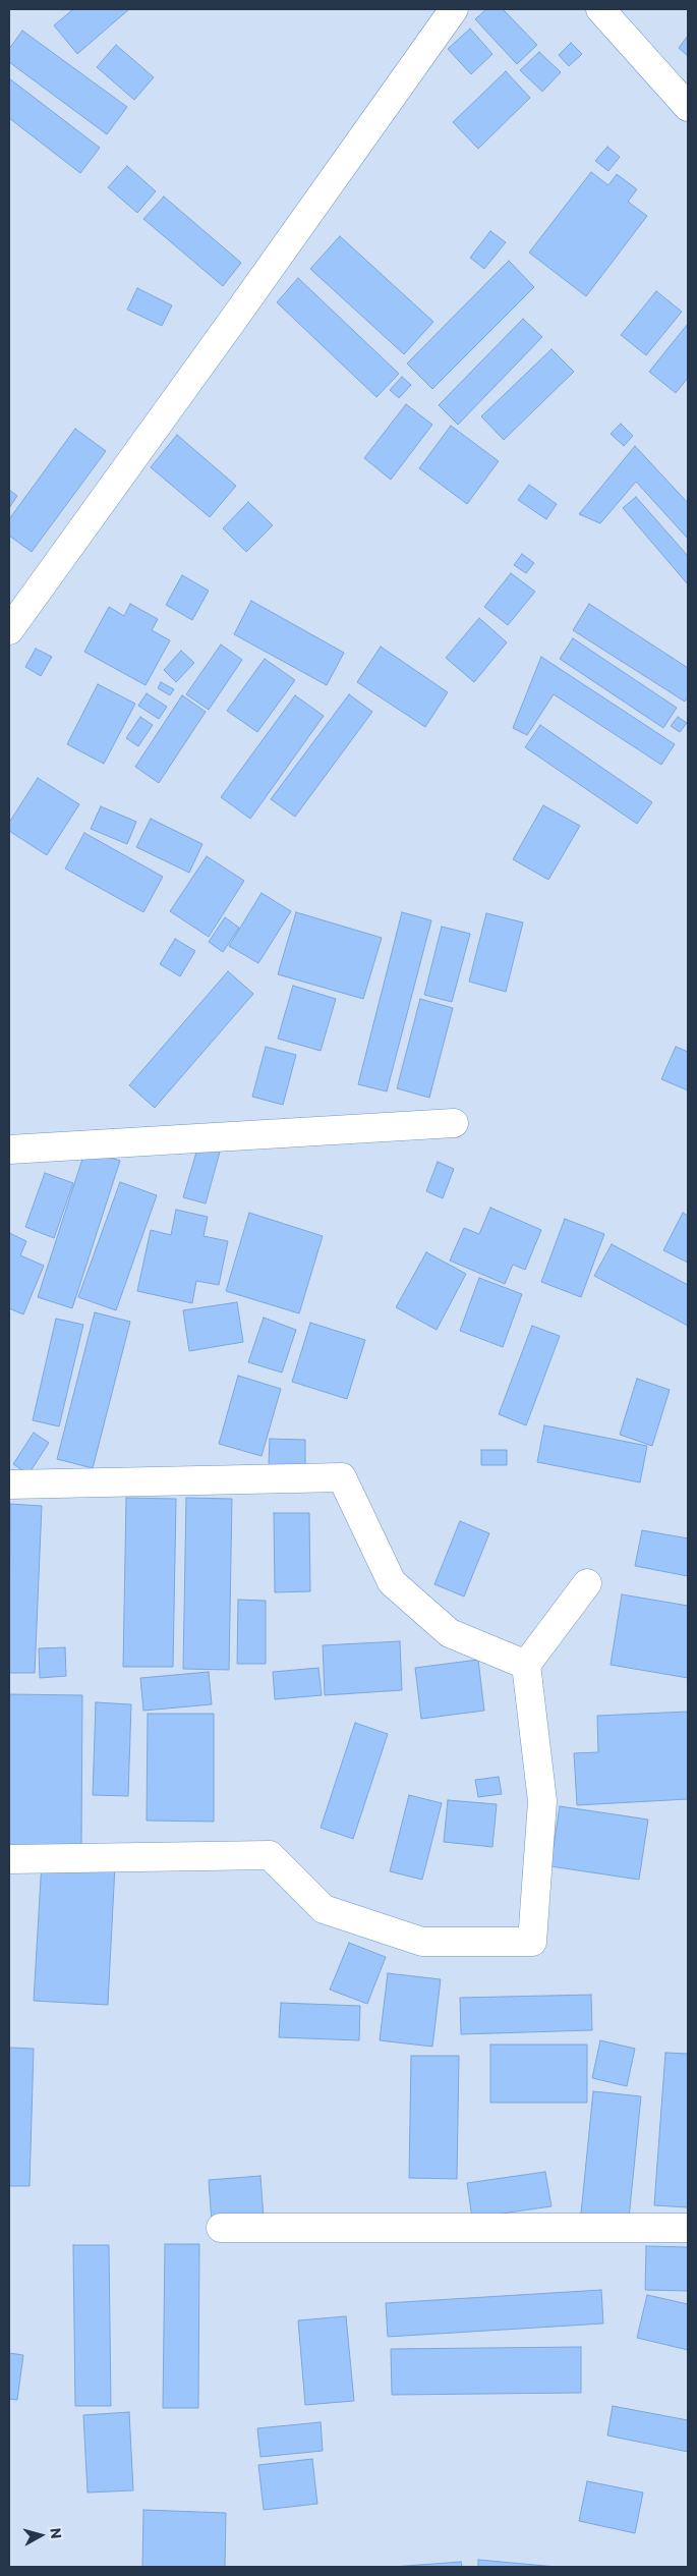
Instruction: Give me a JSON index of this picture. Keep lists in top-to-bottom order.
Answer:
{
  "north": "right"
}
